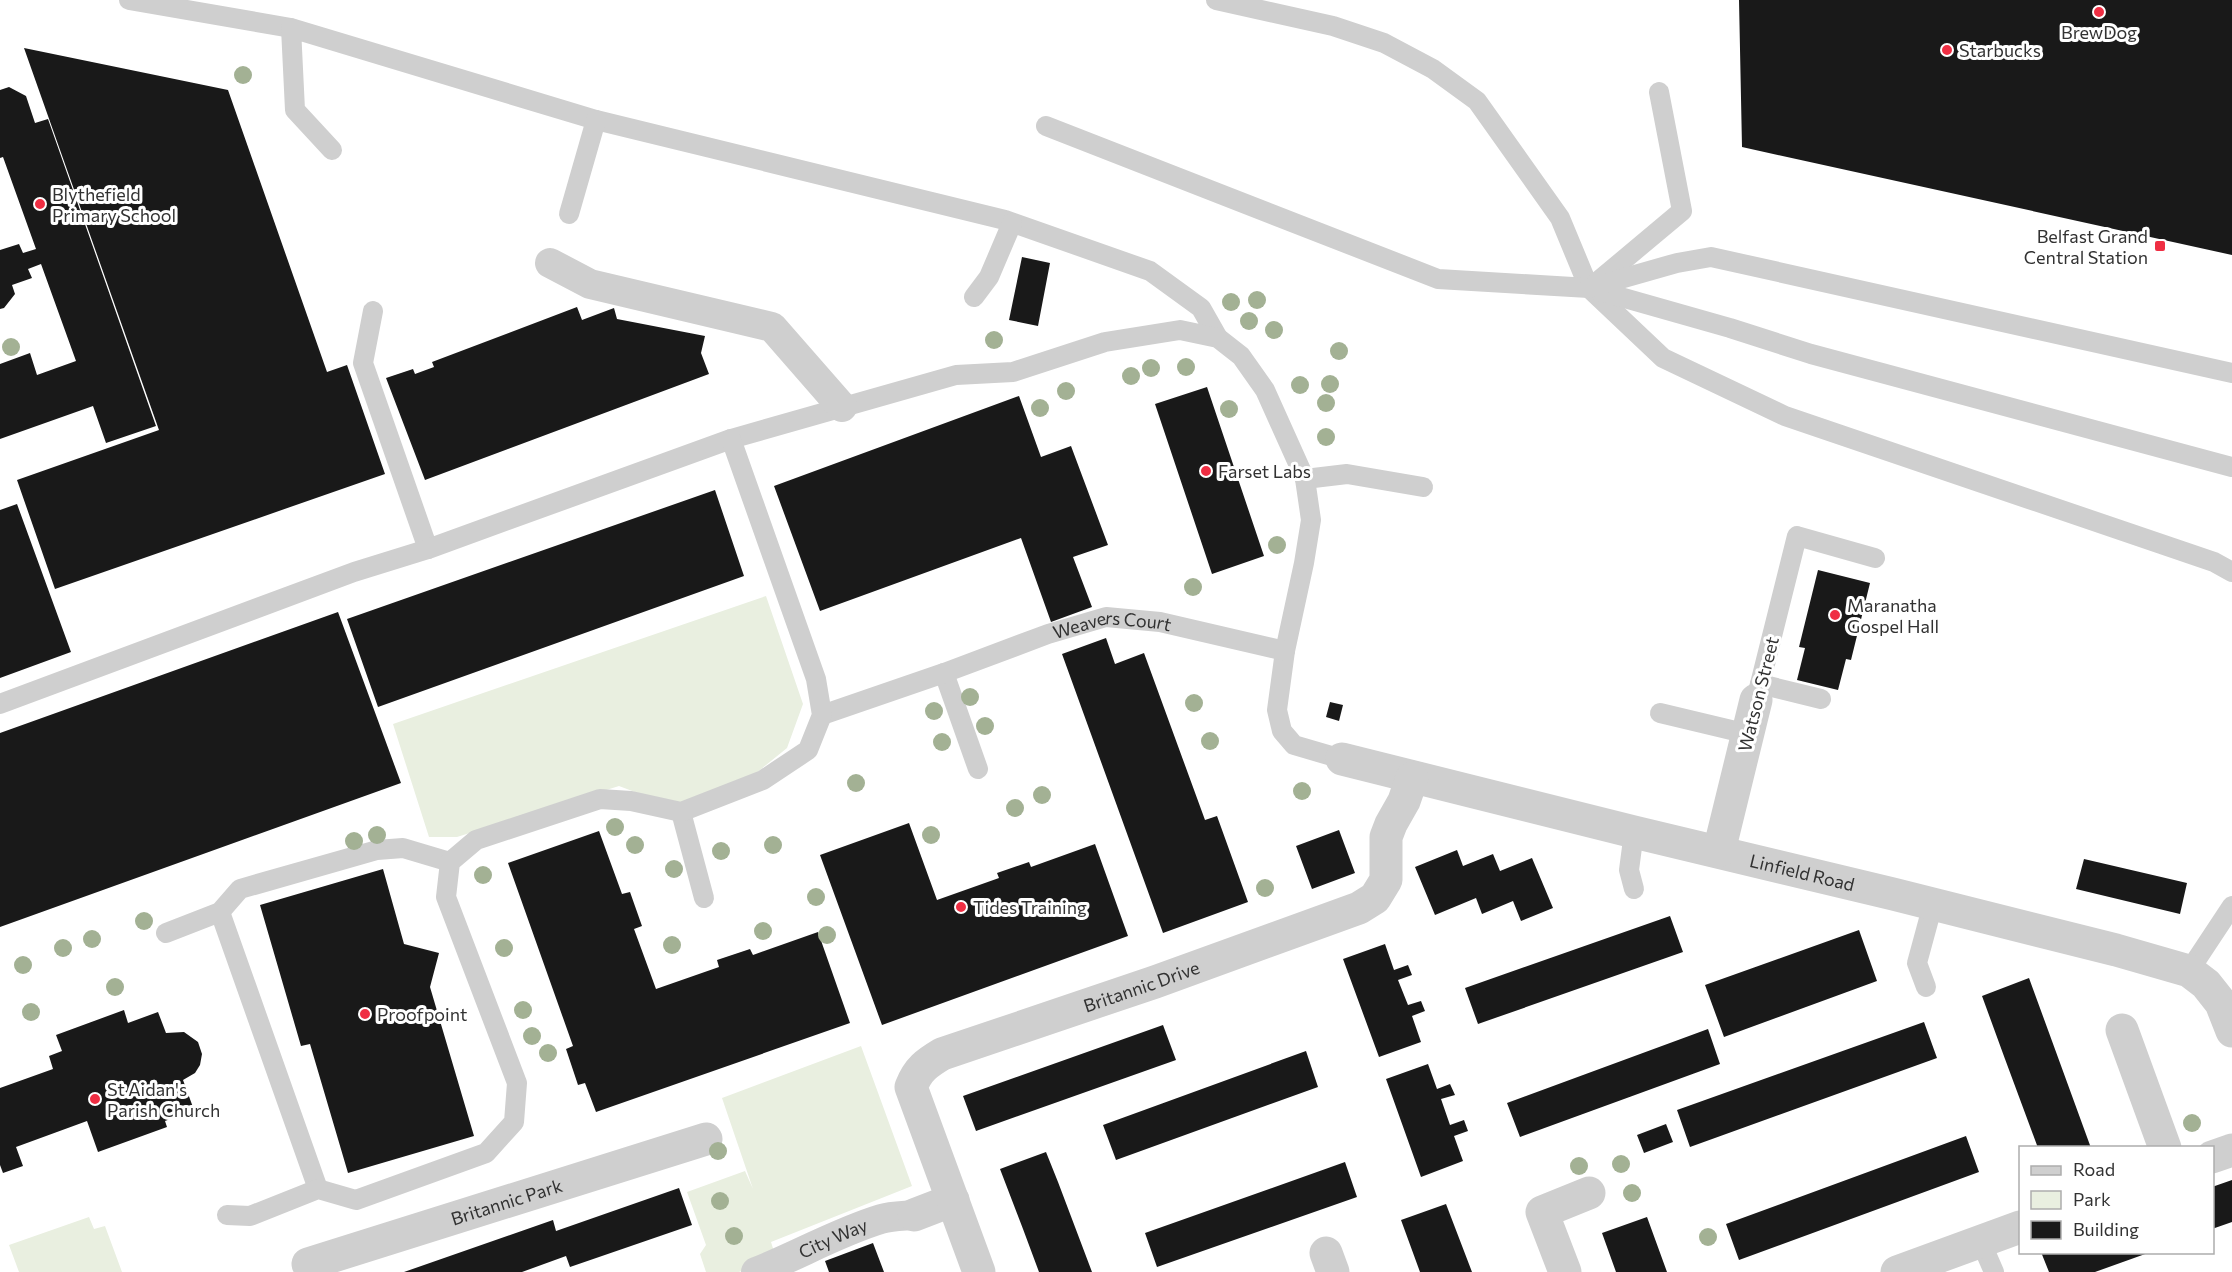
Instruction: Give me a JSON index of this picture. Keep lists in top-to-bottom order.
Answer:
{
  "streets": {
    "street": [
      "Watson Street",
      "Linfield Road",
      "Britannic Drive",
      "Britannic Park",
      "City Way"
    ],
    "lane": ["Weavers Court"]
  },
  "crossings": [
    ["Watson Street", "Linfield Road"],
    ["Linfield Road", "Britannic Drive"]
  ],
  "places": {
    "other": [
      "BrewDog",
      "Starbucks",
      "Blythefield Primary School",
      "Farset Labs",
      "Maranatha Gospel Hall",
      "Tides Training",
      "Proofpoint",
      "St Aidan's Parish Church"
    ],
    "transit": ["Belfast Grand Central Station"]
  },
  "legend": ["Road", "Park", "Building"]
}
